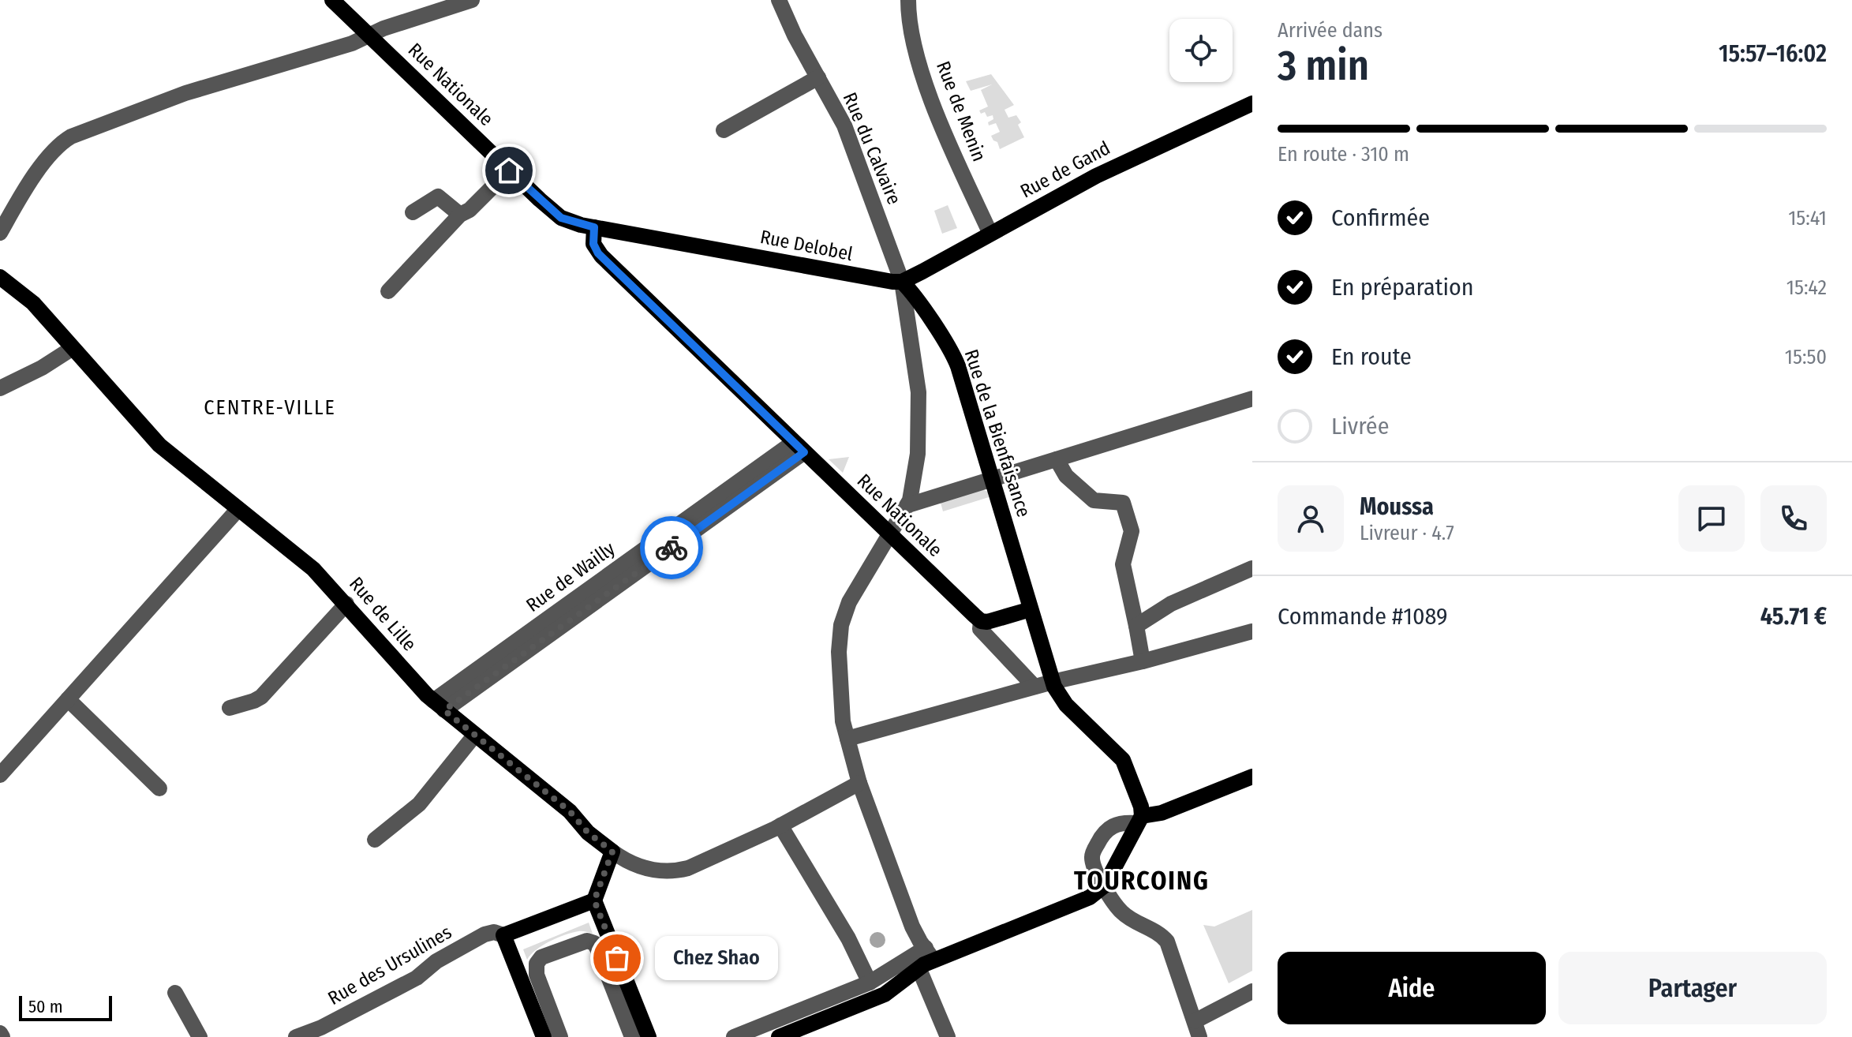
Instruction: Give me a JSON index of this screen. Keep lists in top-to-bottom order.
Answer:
{
  "streets": {
    "main road": [
      "Rue Nationale",
      "Rue de Gand",
      "Rue Delobel",
      "Rue de la Bienfaisance",
      "Rue de Lille"
    ],
    "street": [
      "Rue de Menin",
      "Rue du Calvaire",
      "Rue de Wailly",
      "Rue des Ursulines"
    ]
  },
  "crossings": [
    ["Rue Nationale", "Rue du Calvaire"],
    ["Rue Nationale", "Rue Delobel"],
    ["Rue Nationale", "Rue de Wailly"],
    ["Rue de Menin", "Rue de Gand"],
    ["Rue du Calvaire", "Rue de Gand"],
    ["Rue du Calvaire", "Rue Delobel"],
    ["Rue du Calvaire", "Rue de la Bienfaisance"],
    ["Rue du Calvaire", "Rue de Lille"],
    ["Rue de Gand", "Rue Delobel"],
    ["Rue de Gand", "Rue de la Bienfaisance"],
    ["Rue Delobel", "Rue de la Bienfaisance"],
    ["Rue de Wailly", "Rue de Lille"]
  ],
  "districts": ["CENTRE-VILLE", "TOURCOING"],
  "places": ["Chez Shao"],
  "scale_bar": "50 m",
  "page": {
    "heading": ["3 min", "Arrivée dans", "15:57–16:02"],
    "panel": [
      "Moussa",
      "Livreur · 4.7",
      "Commande #1089",
      "45.71 €"
    ],
    "bar": "En route · 310 m",
    "list": [
      ["Confirmée", "15:41"],
      ["En préparation", "15:42"],
      ["En route", "15:50"],
      "Livrée"
    ],
    "bubble": "Chez Shao",
    "buttons": ["Aide", "Partager"],
    "scale": "50 m"
  }
}
